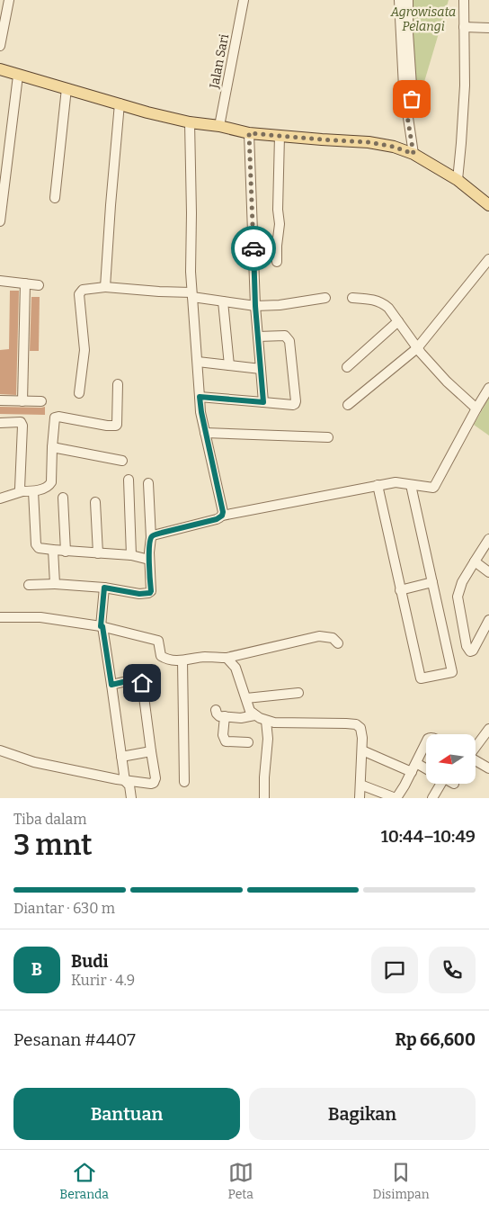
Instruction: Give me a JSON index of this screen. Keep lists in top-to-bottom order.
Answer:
{
  "streets": {
    "street": ["Jalan Sari"]
  },
  "parks": ["Agrowisata Pelangi"],
  "north": "left",
  "page": {
    "heading": ["3 mnt", "Tiba dalam", "10:44–10:49"],
    "panel": [
      "Budi",
      "Kurir · 4.9",
      "Pesanan #4407",
      "Rp 66,600"
    ],
    "bar": "Diantar · 630 m",
    "round": "B",
    "buttons": ["Bantuan", "Bagikan"],
    "tabs": ["Beranda", "Peta", "Disimpan"]
  }
}
